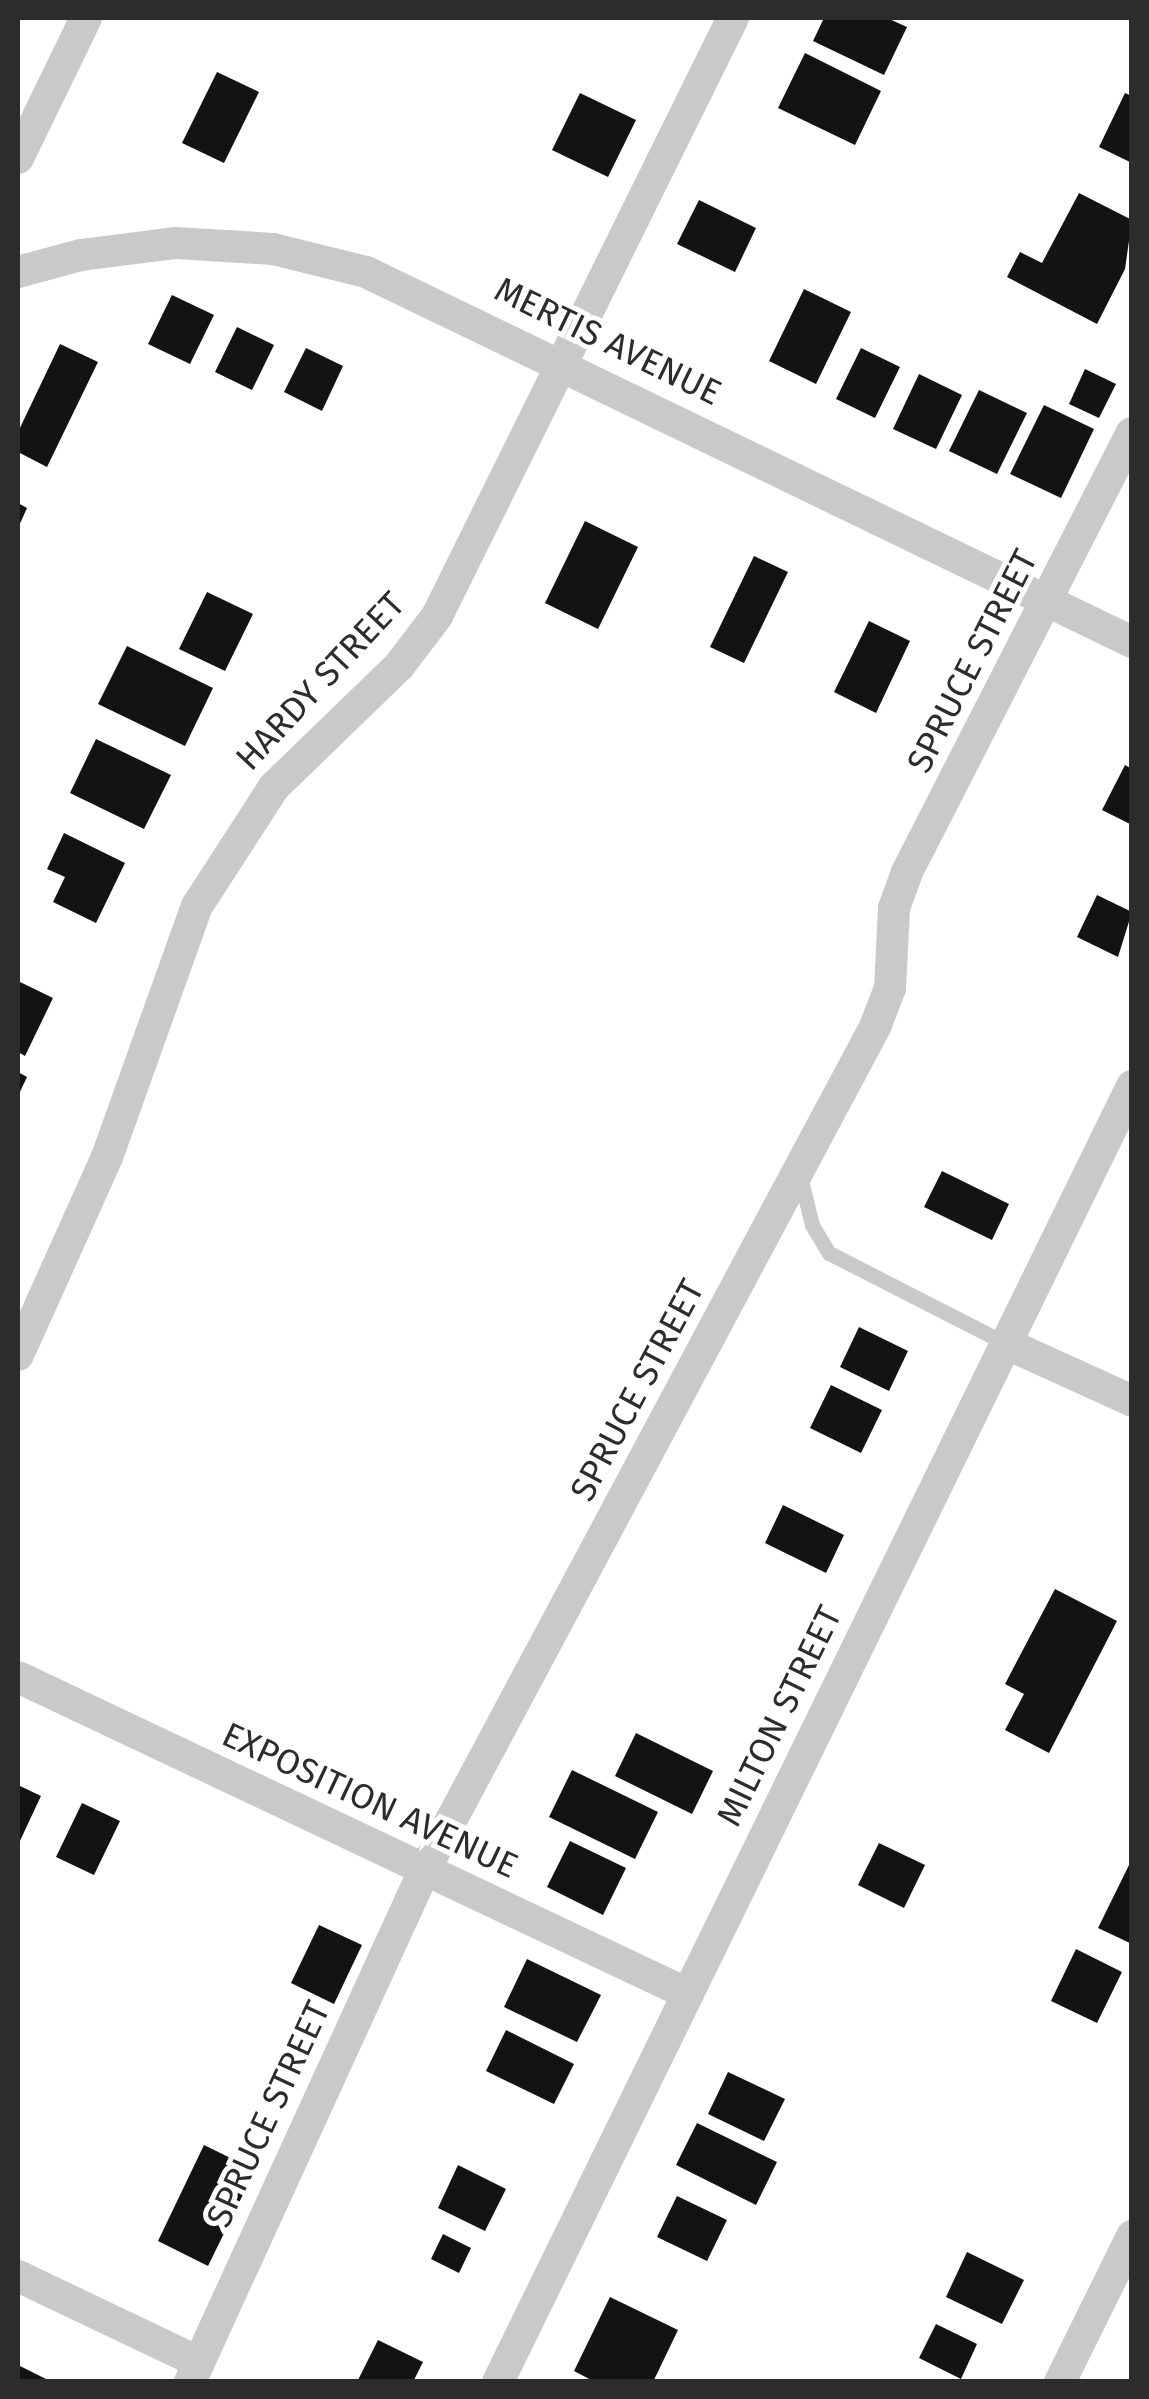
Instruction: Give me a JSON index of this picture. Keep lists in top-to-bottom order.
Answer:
{
  "streets": {
    "street": [
      "MERTIS AVENUE",
      "SPRUCE STREET",
      "HARDY STREET",
      "MILTON STREET",
      "EXPOSITION AVENUE"
    ]
  },
  "crossings": [
    ["MERTIS AVENUE", "SPRUCE STREET"],
    ["MERTIS AVENUE", "HARDY STREET"],
    ["SPRUCE STREET", "EXPOSITION AVENUE"],
    ["MILTON STREET", "EXPOSITION AVENUE"]
  ]
}
